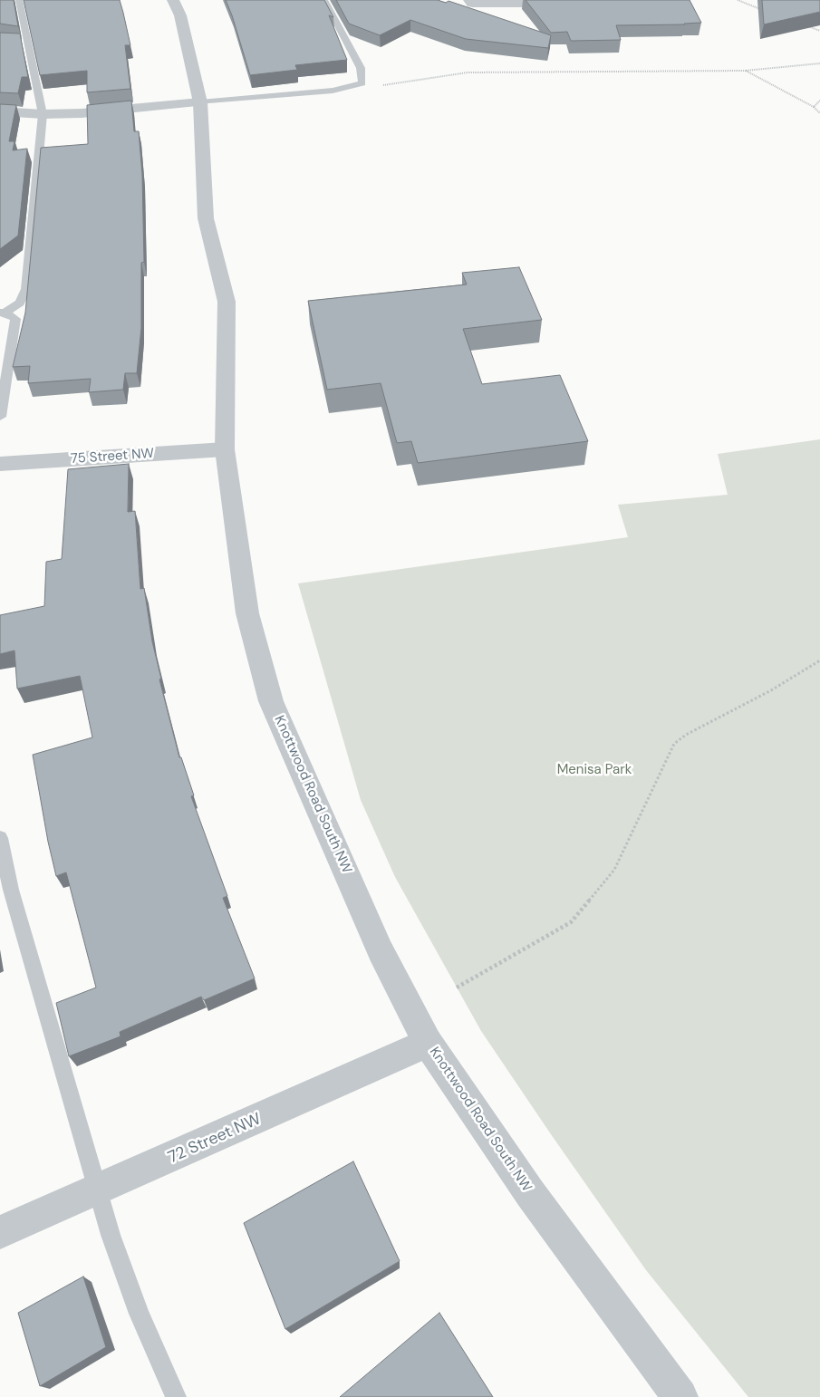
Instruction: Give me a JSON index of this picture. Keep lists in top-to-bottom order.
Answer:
{
  "streets": {
    "street": ["75 Street NW", "Knottwood Road South NW", "72 Street NW"]
  },
  "crossings": [
    ["75 Street NW", "Knottwood Road South NW"],
    ["Knottwood Road South NW", "72 Street NW"]
  ],
  "parks": ["Menisa Park"]
}
